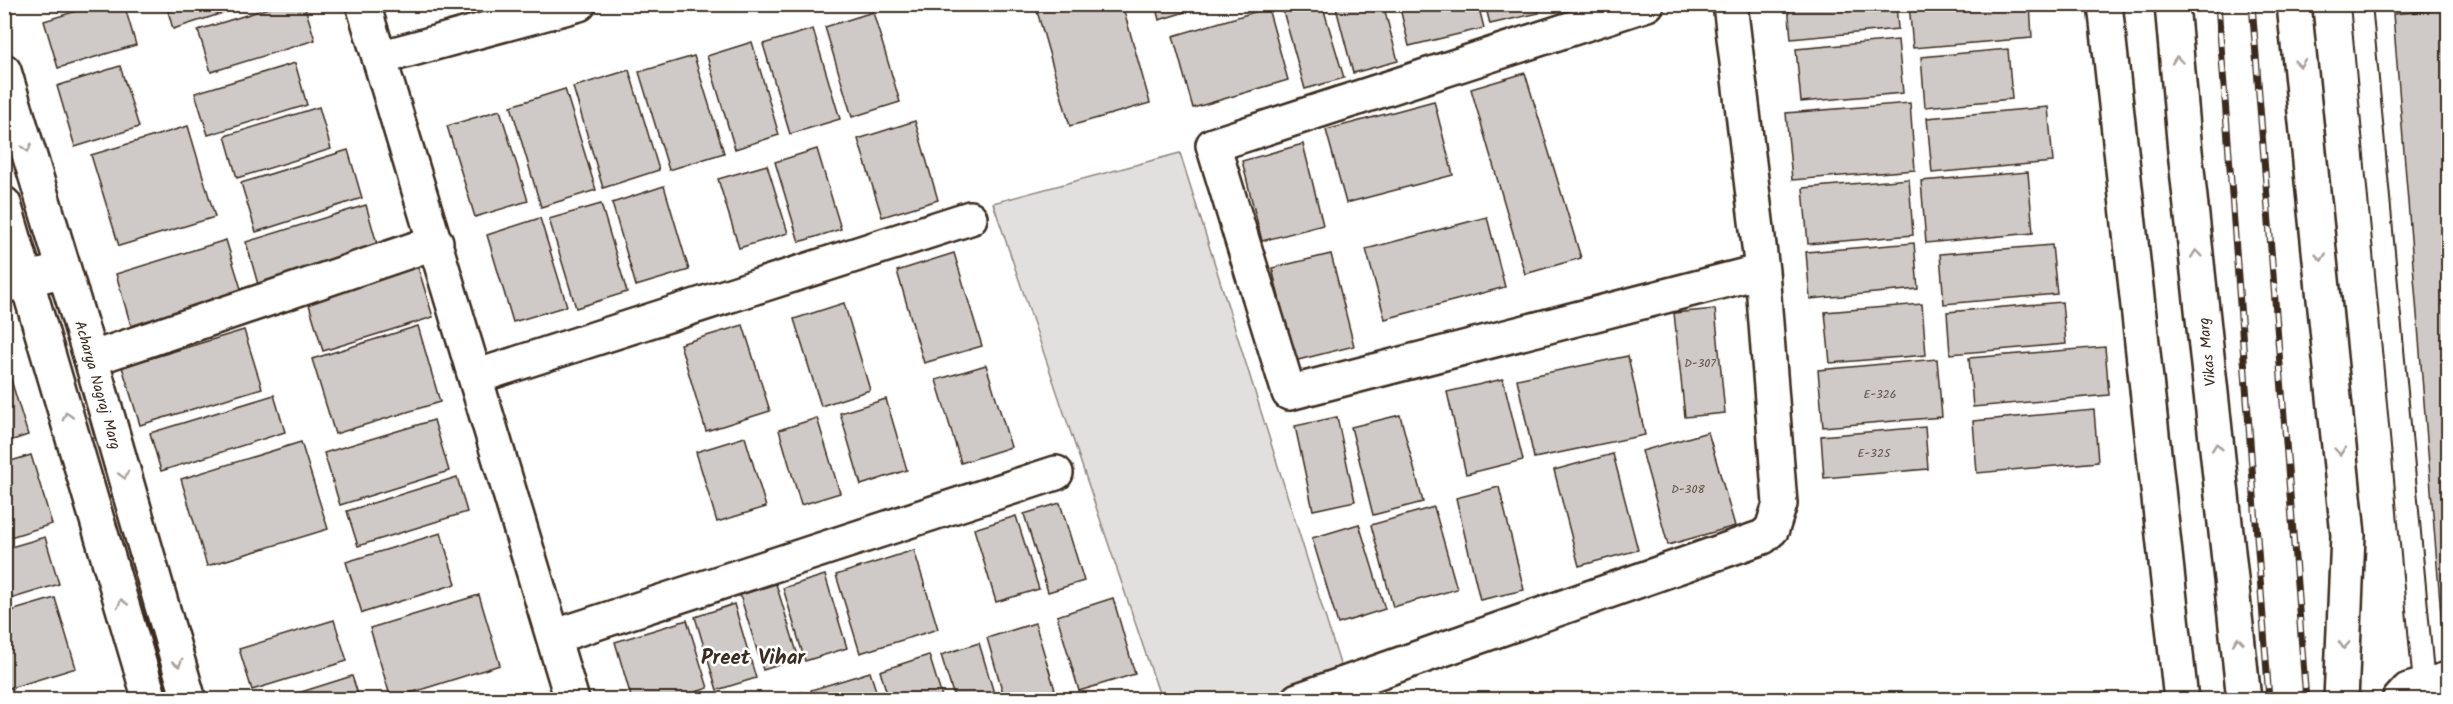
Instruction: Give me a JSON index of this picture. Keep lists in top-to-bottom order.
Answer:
{
  "streets": {
    "street": ["Vikas Marg", "Acharya Nagraj Marg"]
  },
  "districts": ["Preet Vihar"],
  "house_numbers": [
    "D-307",
    "E-326",
    "E-325",
    "D-308"
  ]
}
